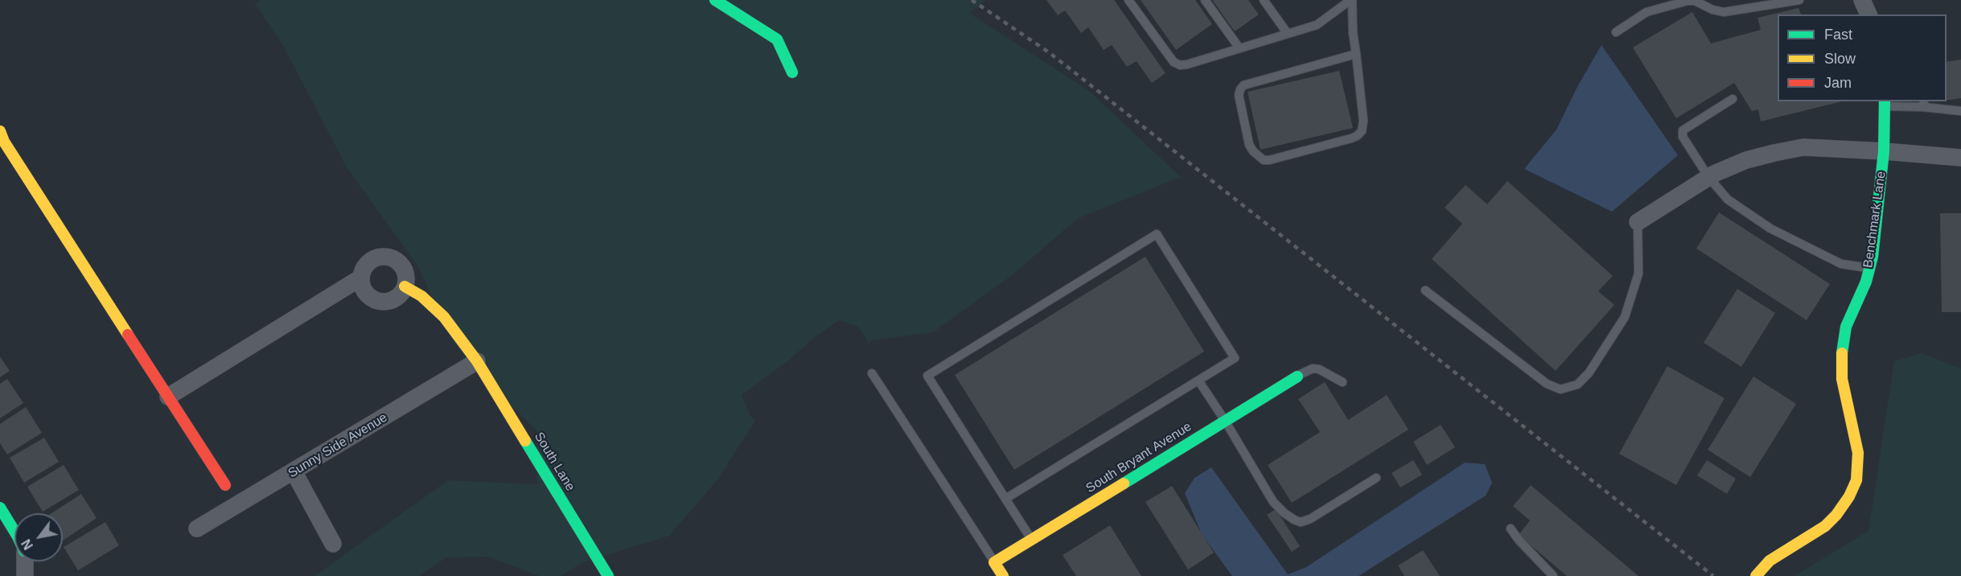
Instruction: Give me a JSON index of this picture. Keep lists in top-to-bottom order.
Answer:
{
  "streets": {
    "street": [
      "Benchmark Lane",
      "Sunny Side Avenue",
      "South Bryant Avenue",
      "South Lane"
    ]
  },
  "crossings": [
    ["Sunny Side Avenue", "South Lane"]
  ],
  "legend": ["Fast", "Slow", "Jam"],
  "north": "bottom left"
}
